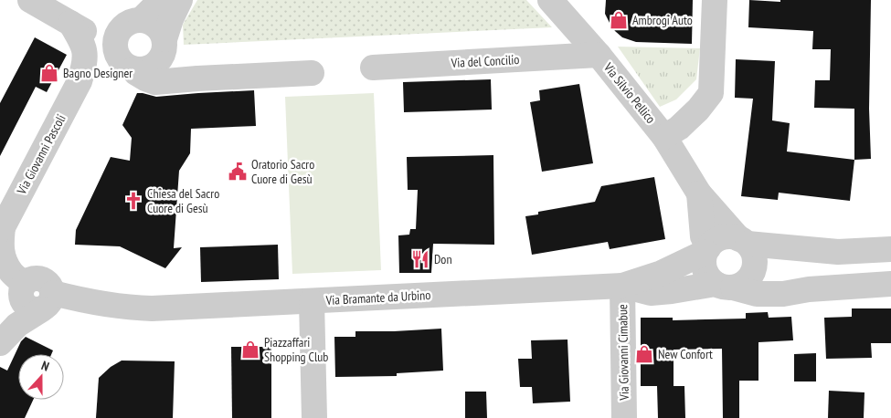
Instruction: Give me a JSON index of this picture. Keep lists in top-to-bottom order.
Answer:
{
  "streets": {
    "street": [
      "Via del Concilio",
      "Via Silvio Pellico",
      "Via Giovanni Pascoli",
      "Via Bramante da Urbino",
      "Via Giovanni Cimabue"
    ]
  },
  "crossings": [
    ["Via del Concilio", "Via Silvio Pellico"],
    ["Via Silvio Pellico", "Via Bramante da Urbino"],
    ["Via Giovanni Pascoli", "Via Bramante da Urbino"],
    ["Via Bramante da Urbino", "Via Giovanni Cimabue"]
  ],
  "places": {
    "shop": [
      "Ambrogi Auto",
      "Bagno Designer",
      "Piazzaffari Shopping Club",
      "New Confort"
    ],
    "public building": ["Oratorio Sacro Cuore di Gesù"],
    "church": ["Chiesa del Sacro Cuore di Gesù"],
    "restaurant": ["Don"]
  },
  "north": "top"
}
